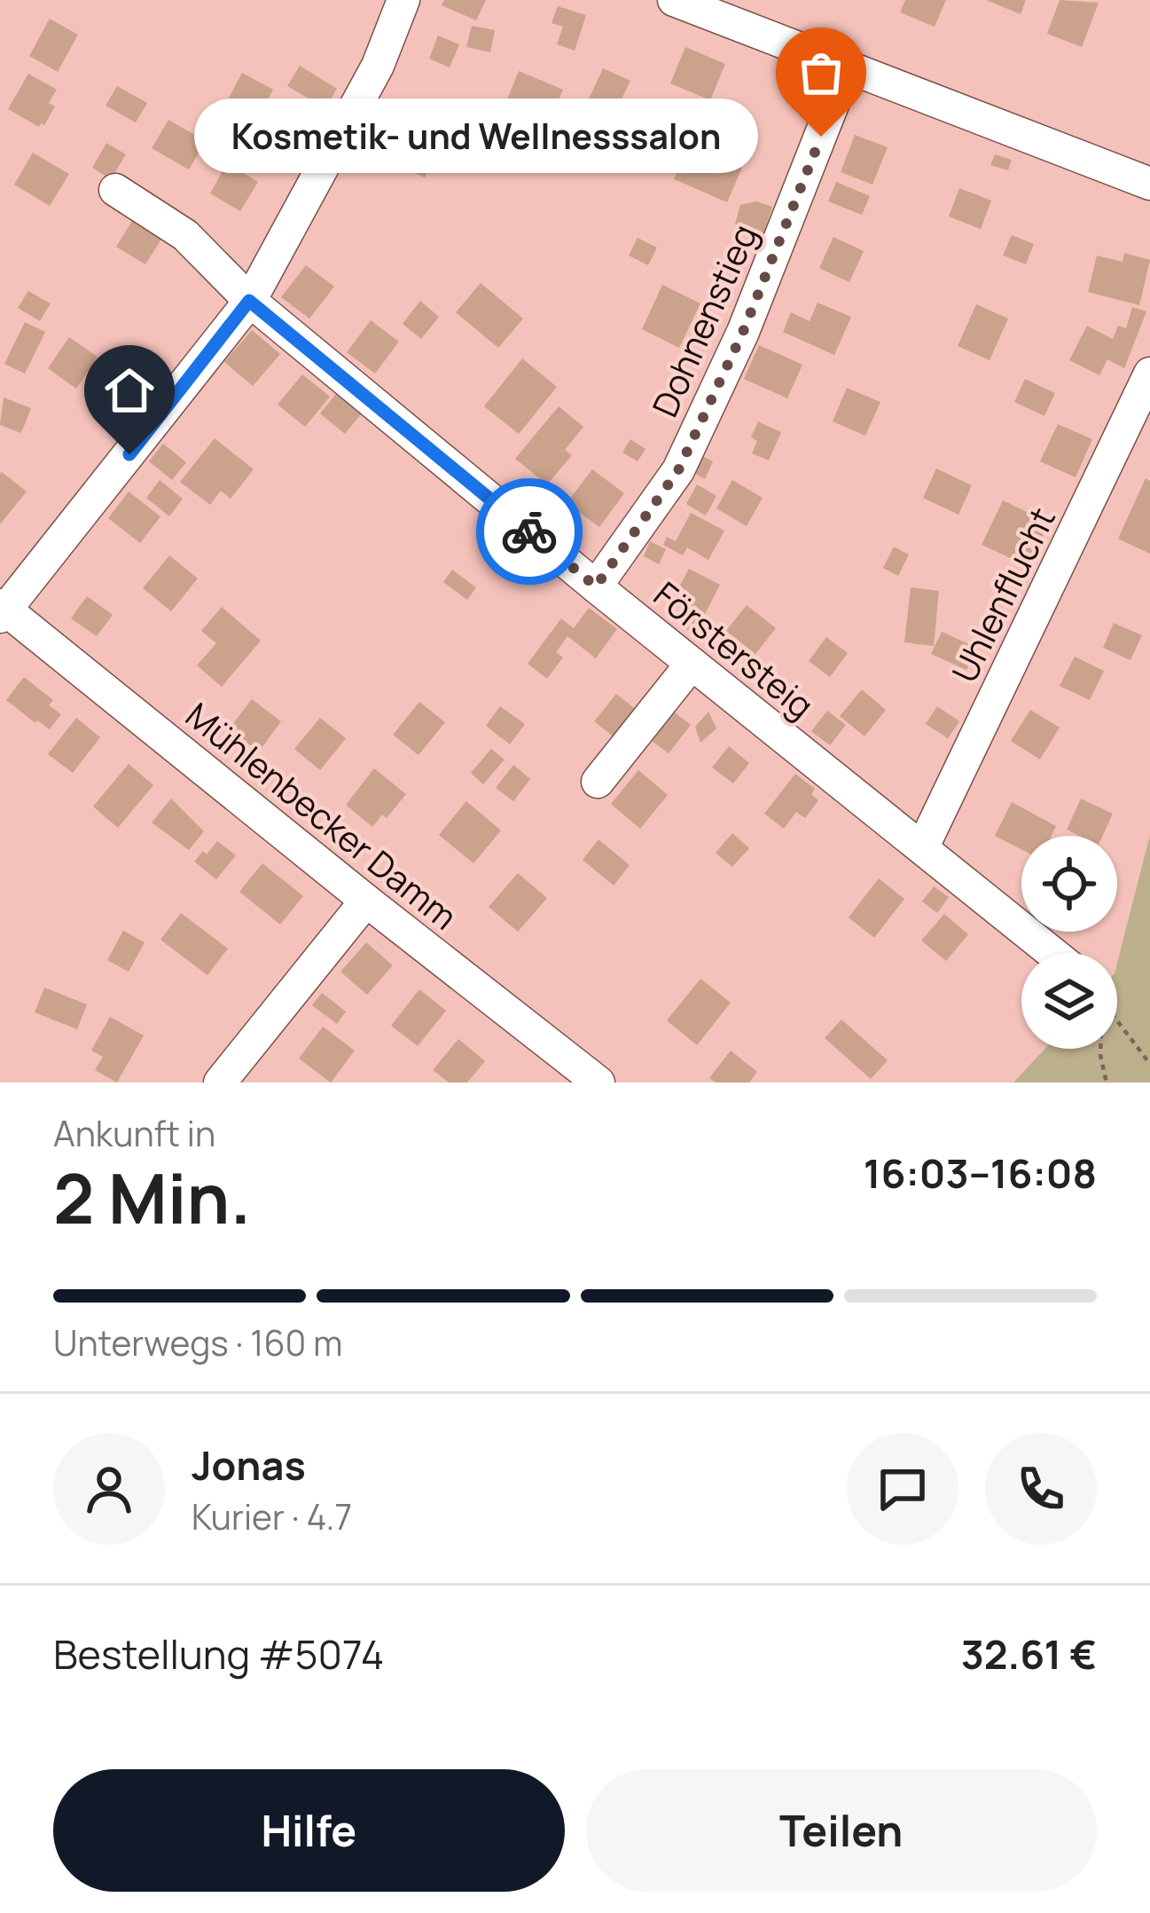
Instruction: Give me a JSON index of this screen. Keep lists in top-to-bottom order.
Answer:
{
  "streets": {
    "street": [
      "Dohnenstieg",
      "Uhlenflucht",
      "Förstersteig",
      "Mühlenbecker Damm"
    ]
  },
  "crossings": [
    ["Dohnenstieg", "Förstersteig"],
    ["Uhlenflucht", "Förstersteig"]
  ],
  "places": ["Kosmetik- und Wellnesssalon"],
  "page": {
    "bubble": "Kosmetik- und Wellnesssalon",
    "heading": ["2 Min.", "Ankunft in", "16:03–16:08"],
    "panel": [
      "Jonas",
      "Kurier · 4.7",
      "Bestellung #5074",
      "32.61 €"
    ],
    "bar": "Unterwegs · 160 m",
    "buttons": ["Hilfe", "Teilen"]
  }
}
